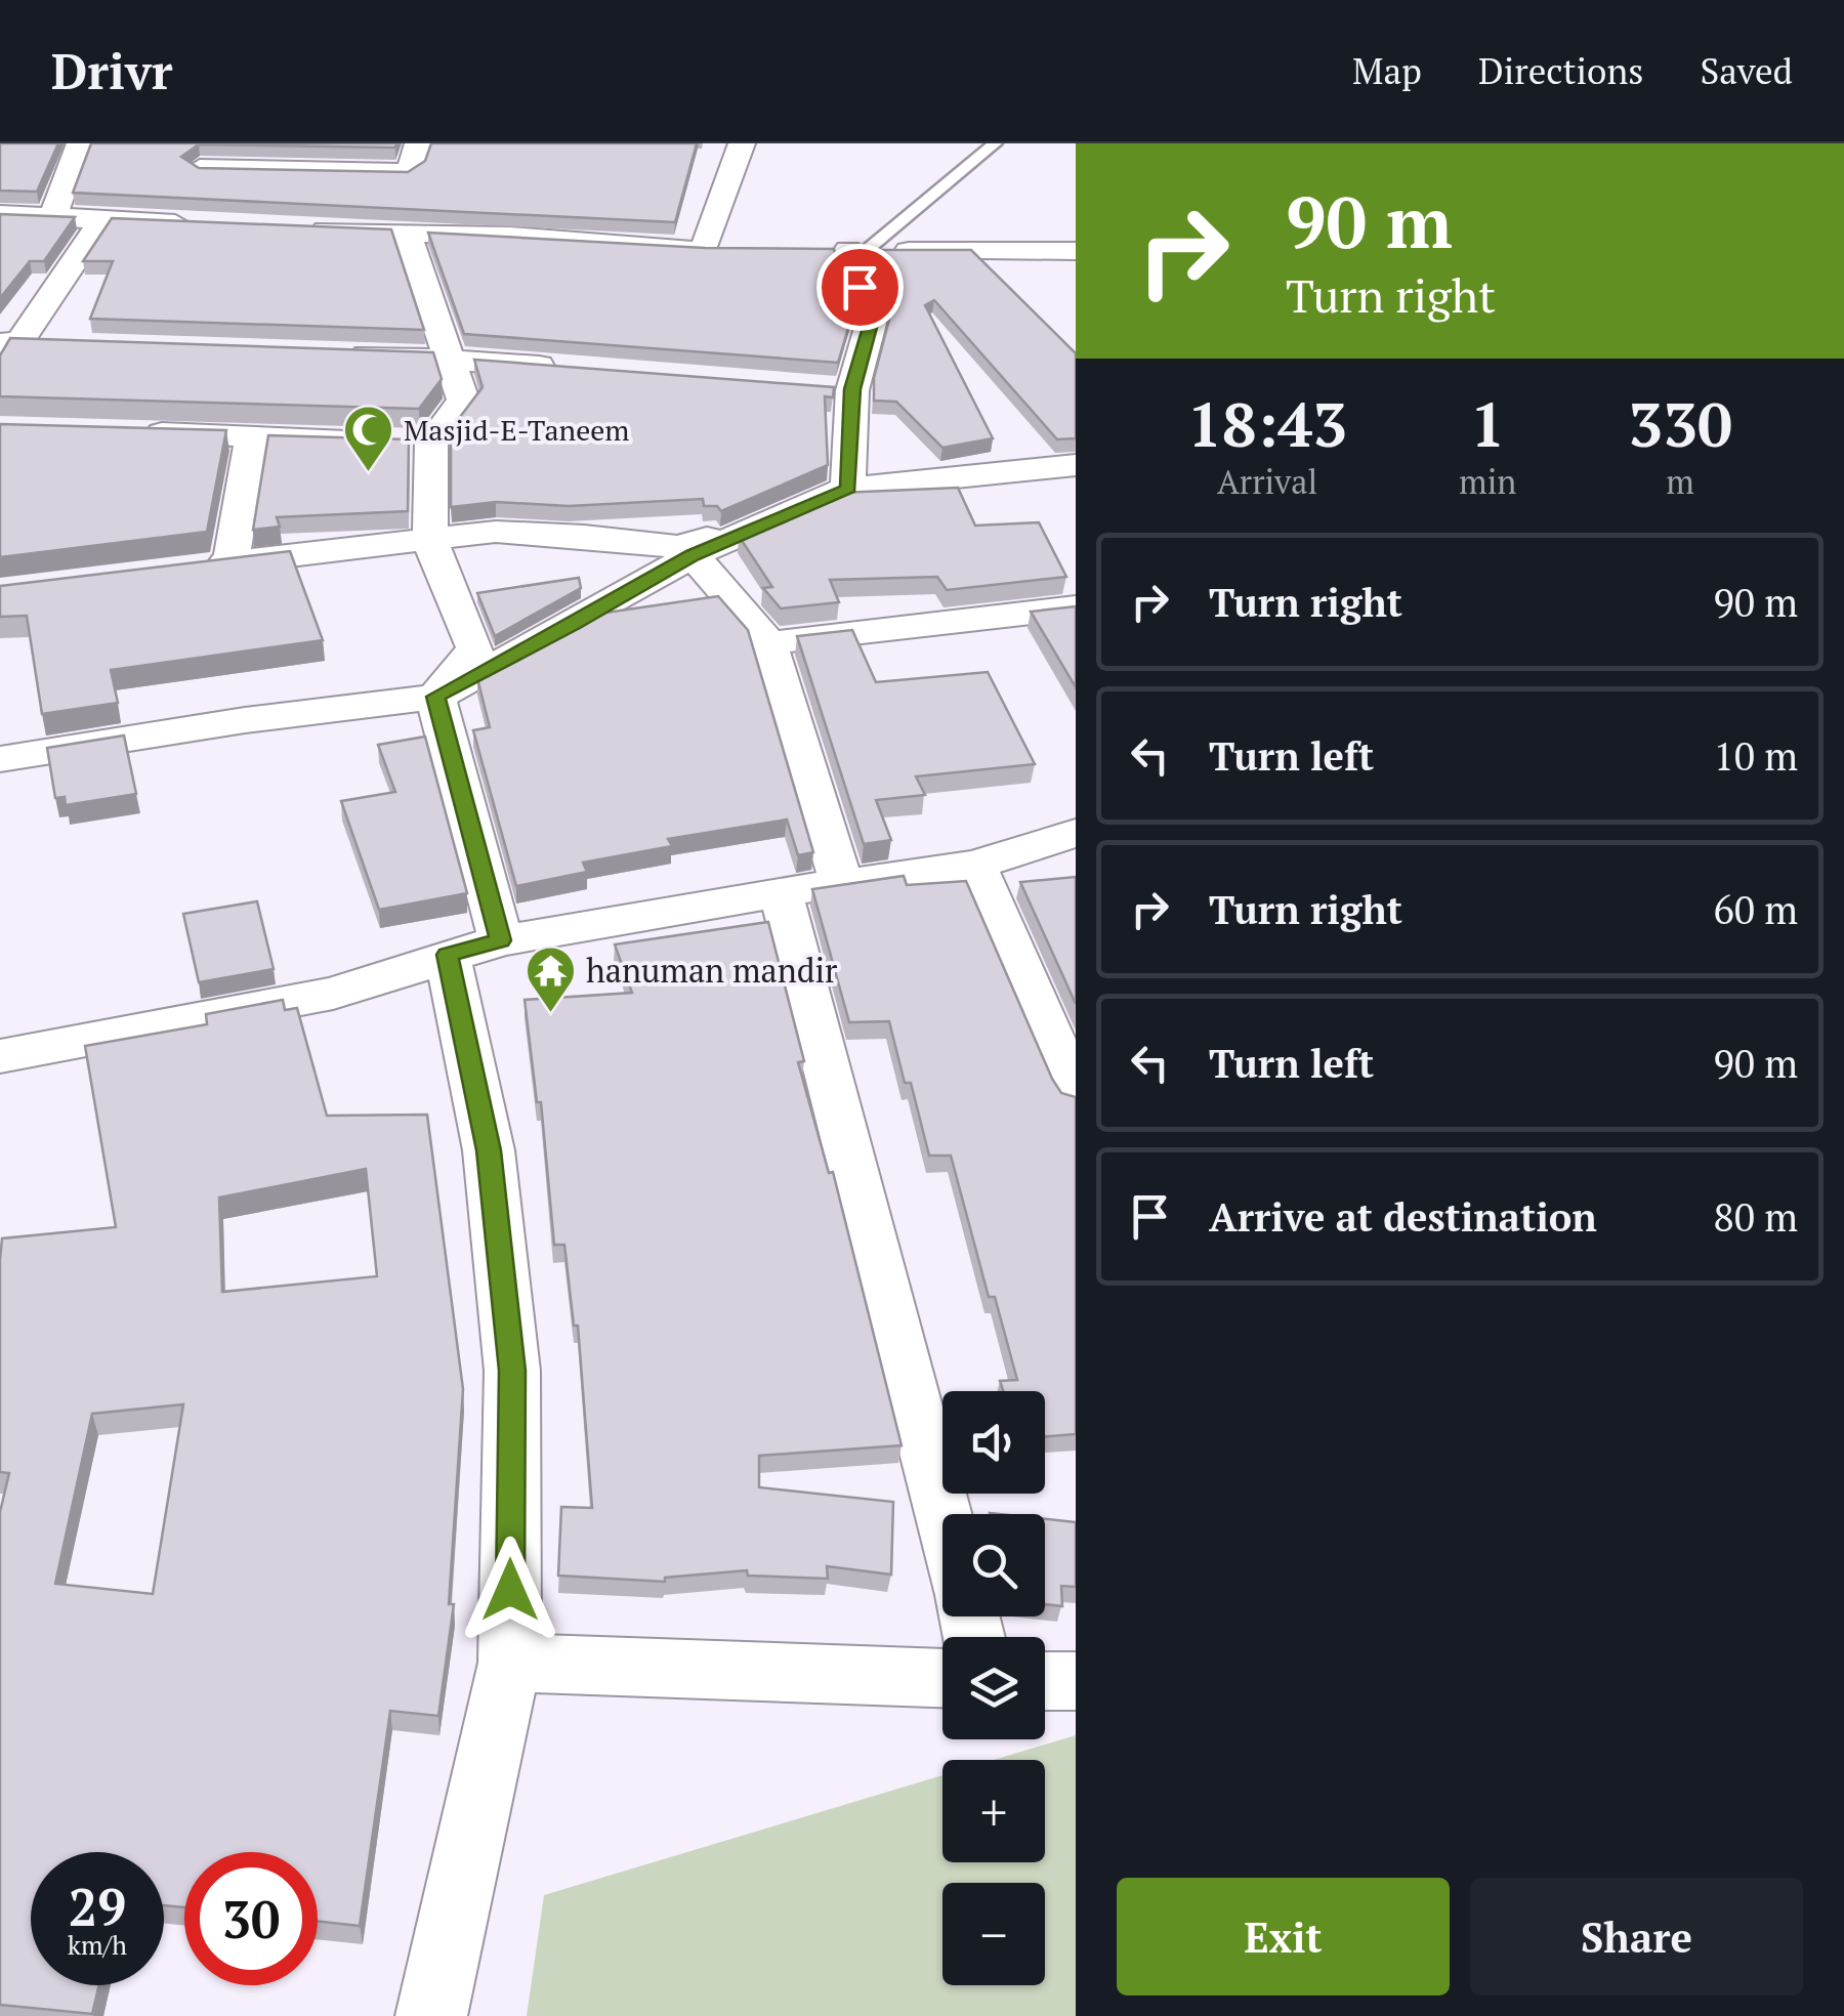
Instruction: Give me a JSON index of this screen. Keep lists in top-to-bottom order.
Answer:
{
  "places": {
    "mosque": ["Masjid-E-Taneem"],
    "temple": ["hanuman mandir"]
  },
  "page": {
    "header": "Drivr",
    "nav": ["Map", "Directions", "Saved"],
    "turn": ["90 m", "Turn right"],
    "eta": [
      "18:43",
      "Arrival",
      "1",
      "min",
      "330",
      "m"
    ],
    "list": [
      {
        "name": "Turn right",
        "value": "90 m"
      },
      {
        "name": "Turn left",
        "value": "10 m"
      },
      {
        "name": "Turn right",
        "value": "60 m"
      },
      {
        "name": "Turn left",
        "value": "90 m"
      },
      {
        "name": "Arrive at destination",
        "value": "80 m"
      }
    ],
    "map_buttons": ["+", "−"],
    "speed": "29 km/h",
    "limit": "30",
    "buttons": ["Exit", "Share"]
  }
}
